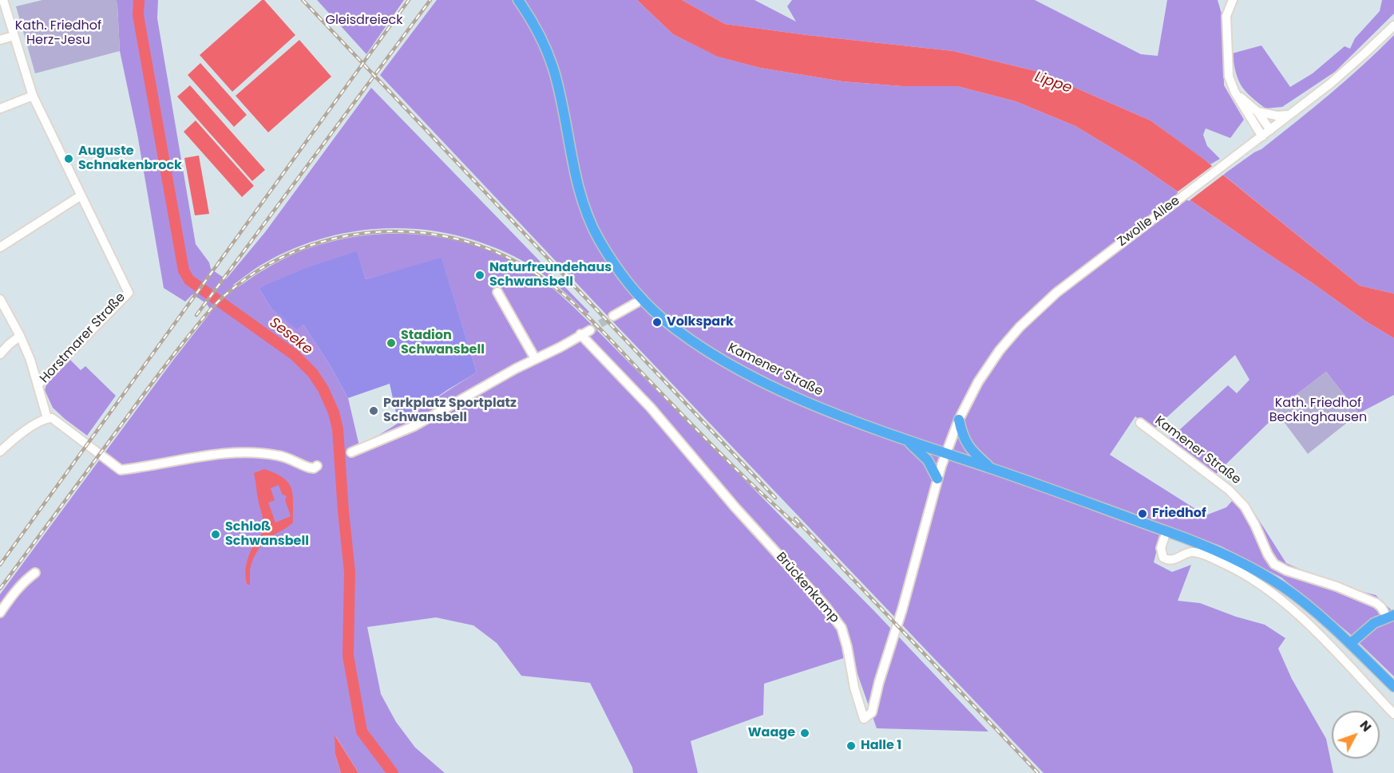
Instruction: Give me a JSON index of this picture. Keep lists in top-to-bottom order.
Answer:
{
  "streets": {
    "main road": ["Kamener Straße"],
    "street": ["Zwolle Allee", "Horstmarer Straße", "Brückenkamp"]
  },
  "crossings": [
    ["Zwolle Allee", "Kamener Straße"],
    ["Zwolle Allee", "Brückenkamp"],
    ["Kamener Straße", "Brückenkamp"]
  ],
  "water": ["Lippe", "Seseke"],
  "parks": ["Gleisdreieck", "Kath. Friedhof Herz-Jesu", "Kath. Friedhof Beckinghausen"],
  "places": [
    "Auguste Schnakenbrock",
    "Naturfreundehaus Schwansbell",
    "Volkspark",
    "Stadion Schwansbell",
    "Parkplatz Sportplatz Schwansbell",
    "Friedhof",
    "Schloß Schwansbell",
    "Waage",
    "Halle 1"
  ],
  "north": "top right"
}
